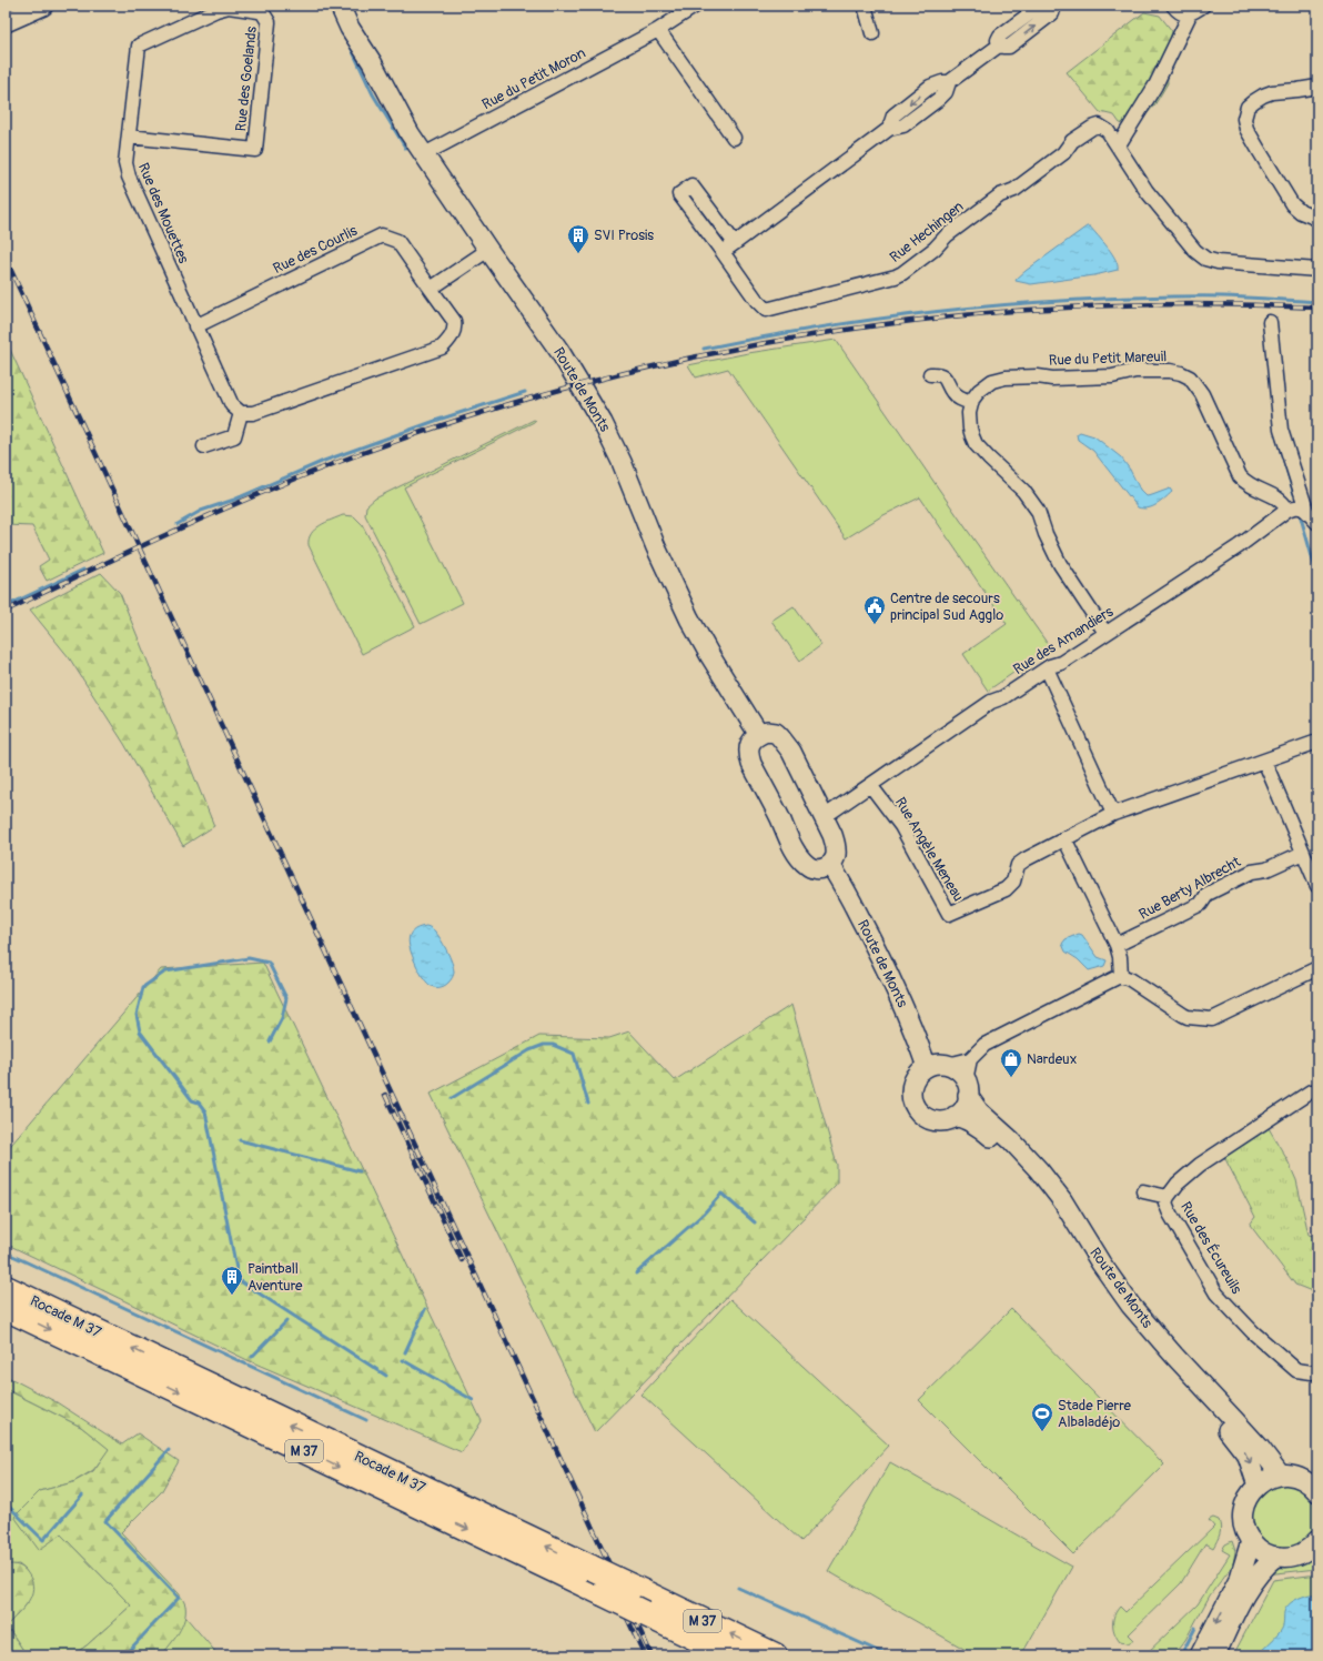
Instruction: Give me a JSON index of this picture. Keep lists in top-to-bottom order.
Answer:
{
  "streets": {
    "highway": ["Rocade M 37", "M 37"],
    "main road": ["Route de Monts"],
    "street": [
      "Rue des Goelands",
      "Rue du Petit Moron",
      "Rue des Mouettes",
      "Rue Hechingen",
      "Rue des Courlis",
      "Rue du Petit Mareuil",
      "Rue des Amandiers",
      "Rue Angèle Meneau",
      "Rue Berty Albrecht",
      "Rue des Écureuils"
    ]
  },
  "crossings": [
    ["Rue des Goelands", "Rue des Mouettes"],
    ["Rue du Petit Moron", "Route de Monts"],
    ["Rue des Mouettes", "Rue des Courlis"],
    ["Rue du Petit Mareuil", "Rue des Amandiers"],
    ["Rue des Amandiers", "Rue Angèle Meneau"]
  ],
  "places": {
    "building": ["SVI Prosis", "Paintball Aventure"],
    "public building": ["Centre de secours principal Sud Agglo"],
    "shop": ["Nardeux"],
    "sports": ["Stade Pierre Albaladéjo"]
  }
}
